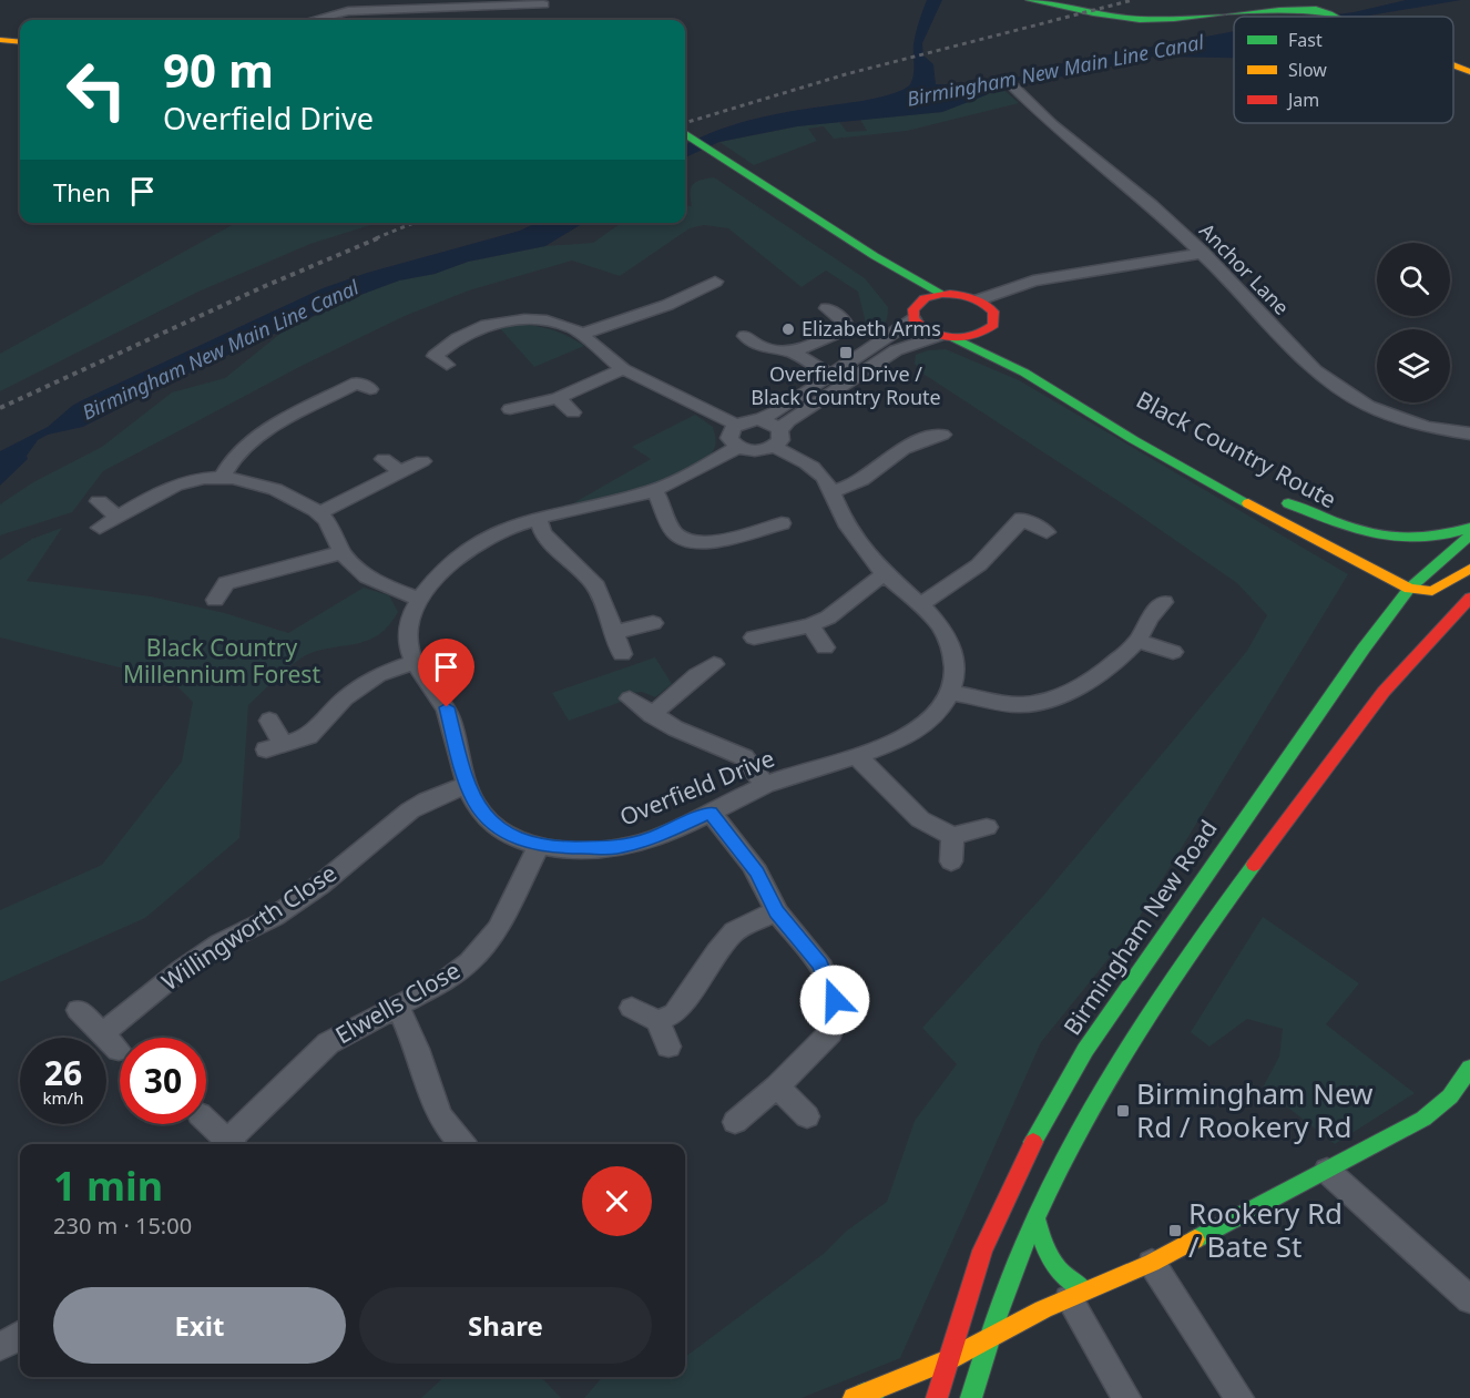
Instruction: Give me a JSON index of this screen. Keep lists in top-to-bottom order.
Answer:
{
  "streets": {
    "main road": ["Black Country Route", "Birmingham New Road"],
    "street": [
      "Anchor Lane",
      "Overfield Drive",
      "Willingworth Close",
      "Elwells Close"
    ]
  },
  "crossings": [
    ["Black Country Route", "Birmingham New Road"],
    ["Overfield Drive", "Willingworth Close"],
    ["Overfield Drive", "Elwells Close"]
  ],
  "water": ["Birmingham New Main Line Canal"],
  "parks": ["Black Country Millennium Forest"],
  "places": {
    "other": ["Elizabeth Arms"],
    "transit": ["Overfield Drive / Black Country Route", "Birmingham New Rd / Rookery Rd", "Rookery Rd / Bate St"]
  },
  "legend": ["Fast", "Slow", "Jam"],
  "page": {
    "turn": ["90 m", "Overfield Drive"],
    "then": "Then",
    "speed": "26 km/h",
    "limit": "30",
    "heading": ["1 min", "230 m · 15:00"],
    "buttons": ["Exit", "Share"]
  }
}
